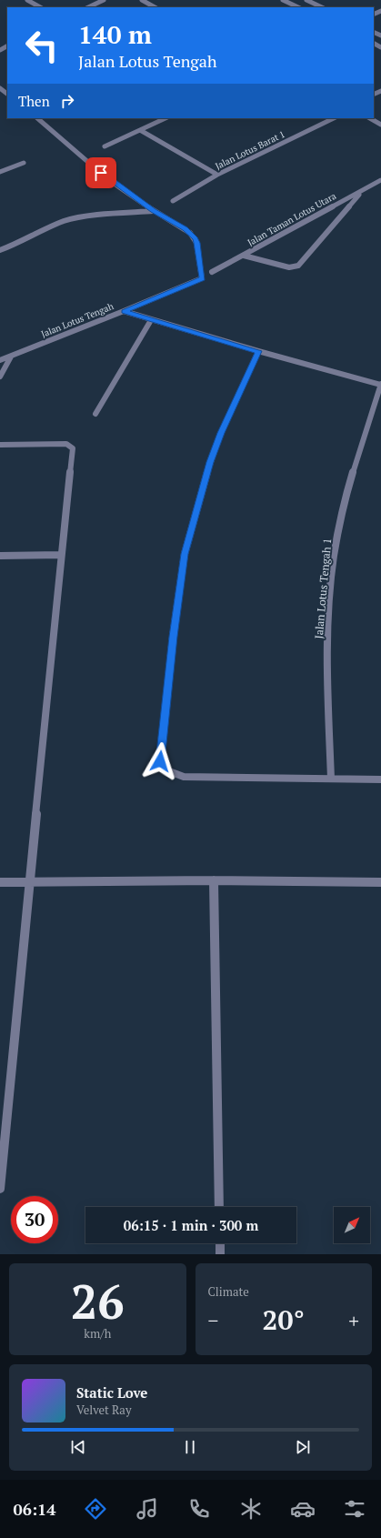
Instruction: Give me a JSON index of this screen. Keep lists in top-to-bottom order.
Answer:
{
  "streets": {
    "street": [
      "Jalan Lotus Barat 1",
      "Jalan Taman Lotus Utara",
      "Jalan Lotus Tengah",
      "Jalan Lotus Tengah 1"
    ]
  },
  "crossings": [
    ["Jalan Lotus Tengah", "Jalan Lotus Tengah 1"]
  ],
  "north": "top right",
  "page": {
    "turn": ["140 m", "Jalan Lotus Tengah"],
    "then": "Then",
    "limit": "30",
    "trip": "06:15 · 1 min · 300 m",
    "tile": [
      ["26", "km/h"],
      "Climate"
    ],
    "heat": ["−", "20°", "+"],
    "song": ["Static Love", "Velvet Ray"],
    "tabs": "06:14"
  }
}
